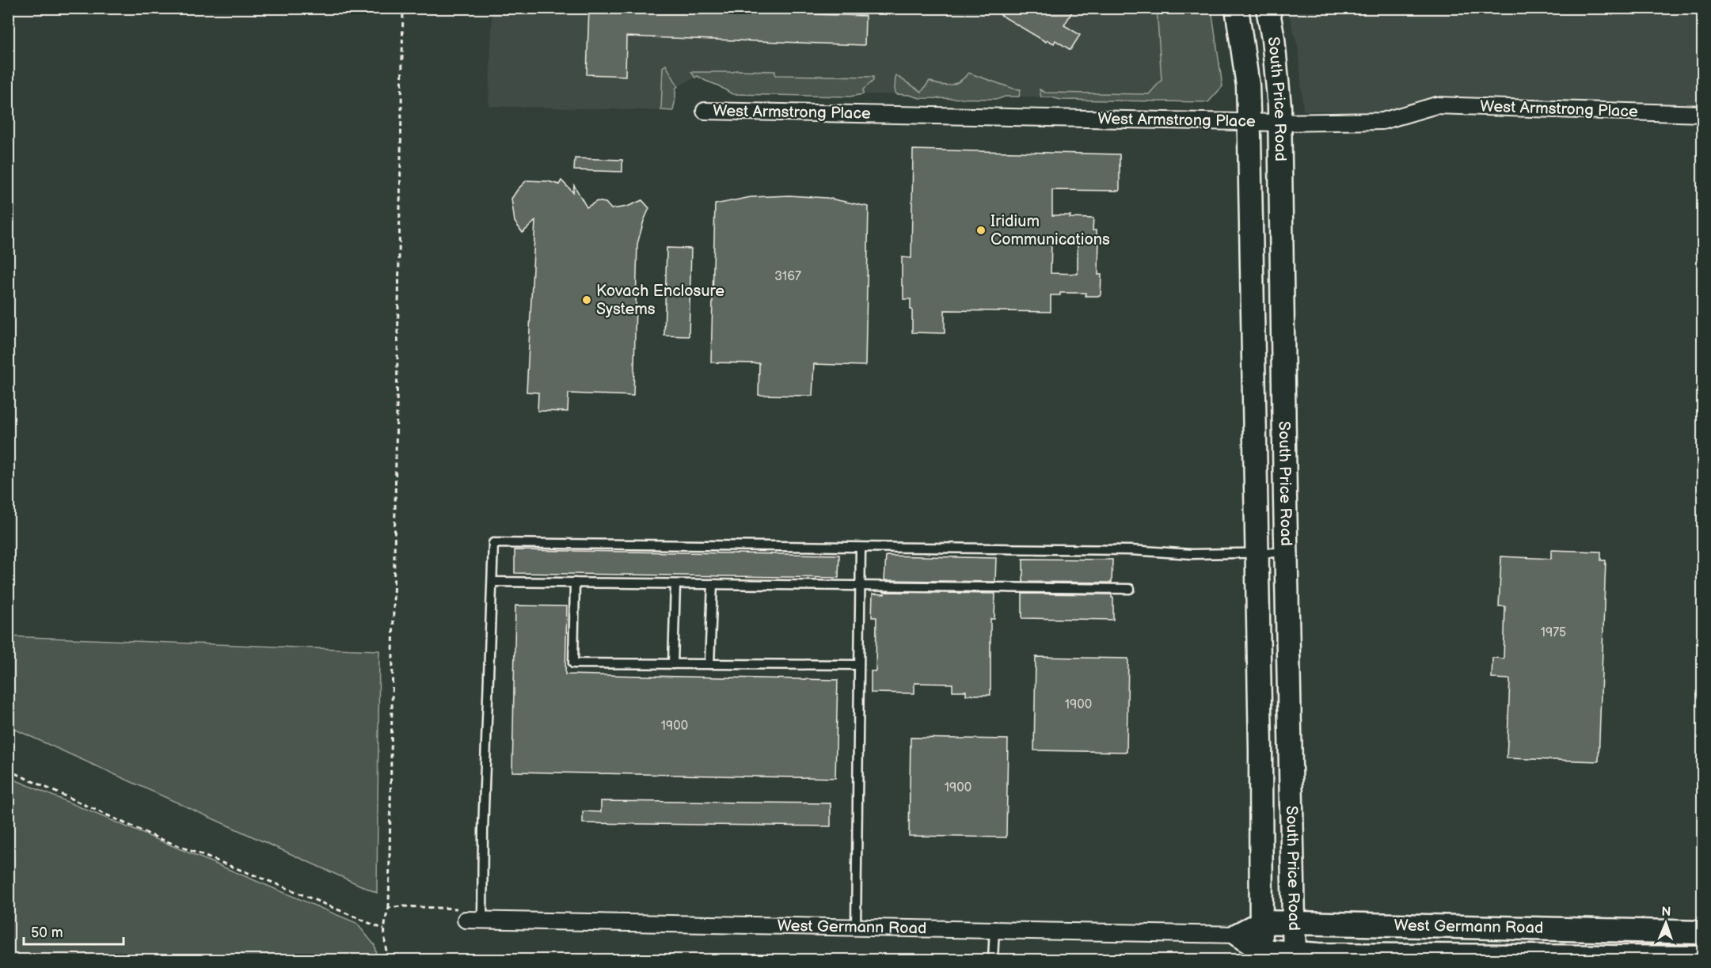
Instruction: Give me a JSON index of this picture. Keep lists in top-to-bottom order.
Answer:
{
  "streets": {
    "main road": ["South Price Road", "West Germann Road"],
    "street": ["West Armstrong Place"]
  },
  "crossings": [
    ["South Price Road", "West Armstrong Place"],
    ["South Price Road", "West Germann Road"]
  ],
  "places": ["Iridium Communications", "Kovach Enclosure Systems"],
  "house_numbers": [
    "3167",
    "1975",
    "1900",
    "1900",
    "1900"
  ],
  "scale_bar": "50 m",
  "north": "top"
}
